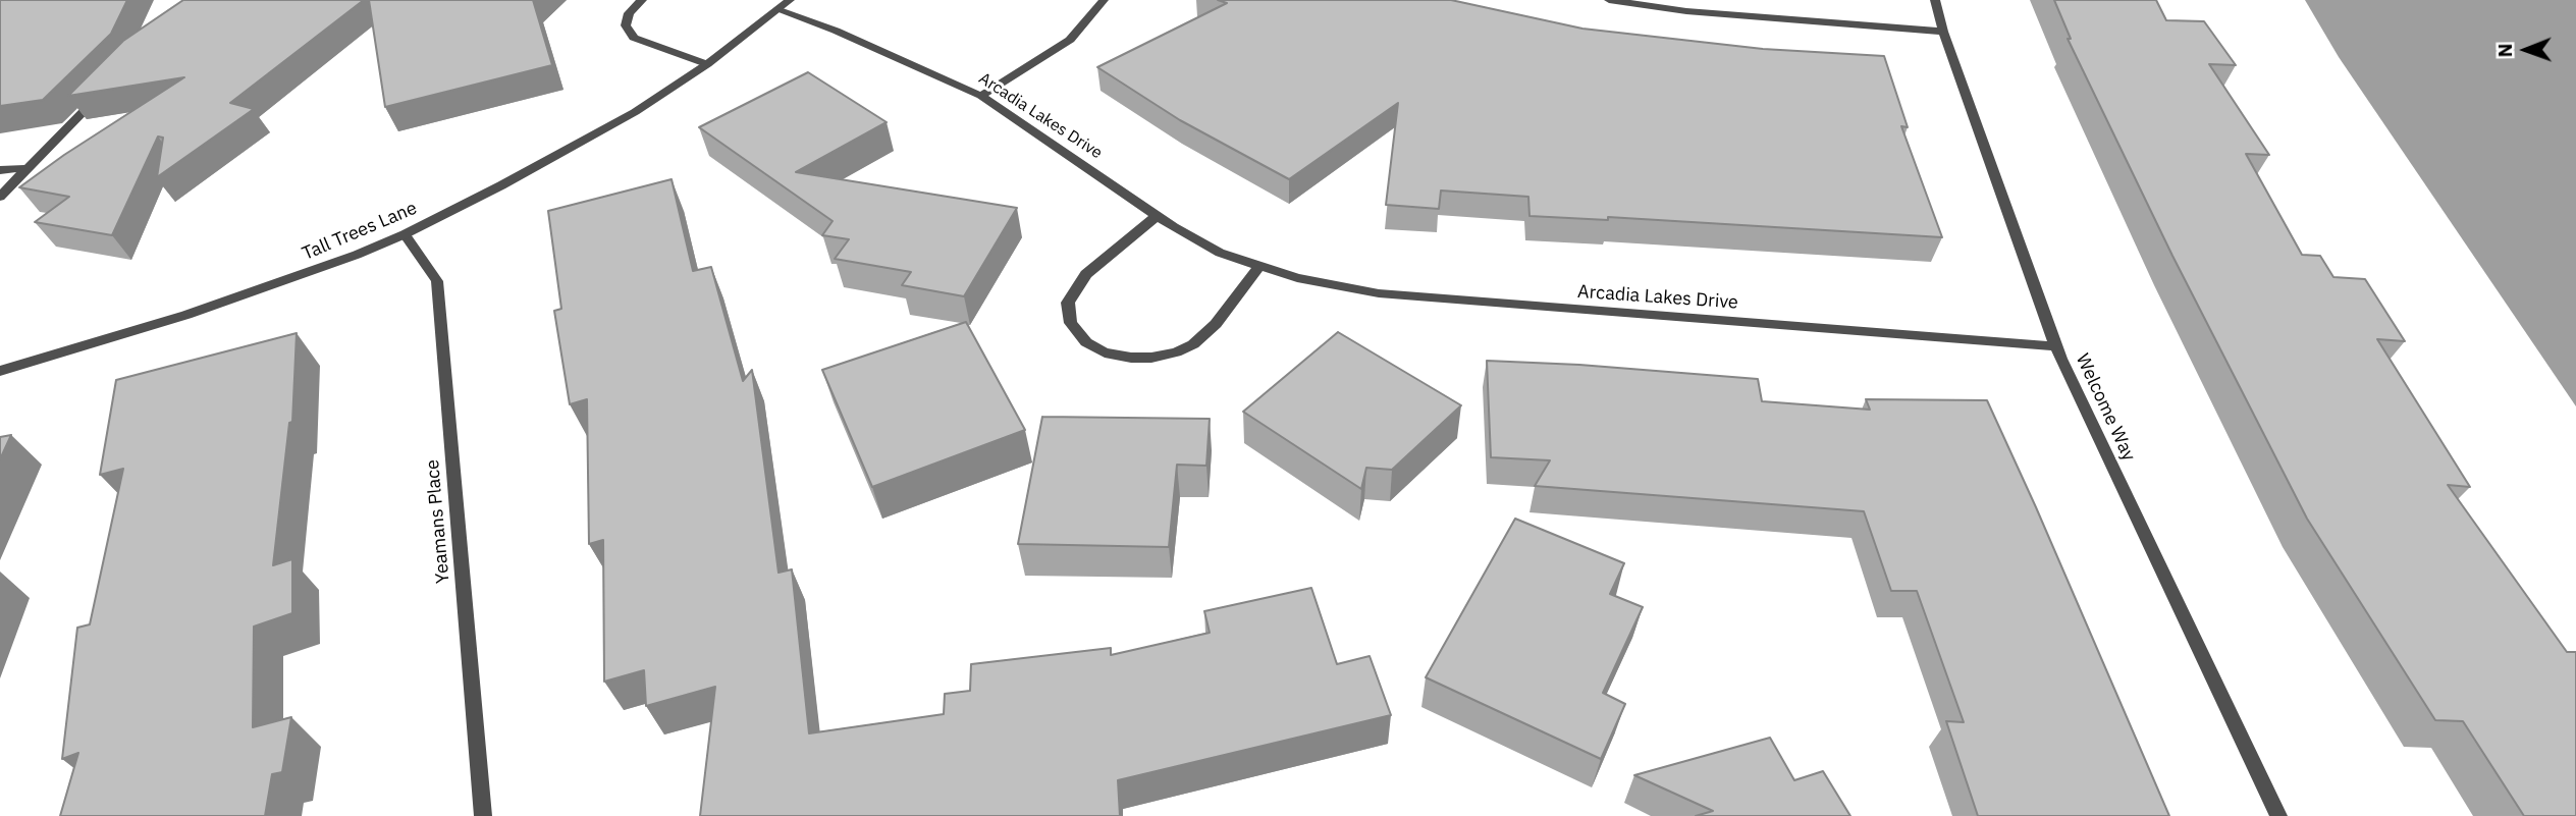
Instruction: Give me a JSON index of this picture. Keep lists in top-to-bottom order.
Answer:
{
  "streets": {
    "street": [
      "Arcadia Lakes Drive",
      "Tall Trees Lane",
      "Welcome Way",
      "Yeamans Place"
    ]
  },
  "crossings": [
    ["Arcadia Lakes Drive", "Tall Trees Lane"],
    ["Arcadia Lakes Drive", "Welcome Way"],
    ["Tall Trees Lane", "Yeamans Place"]
  ],
  "north": "left"
}
